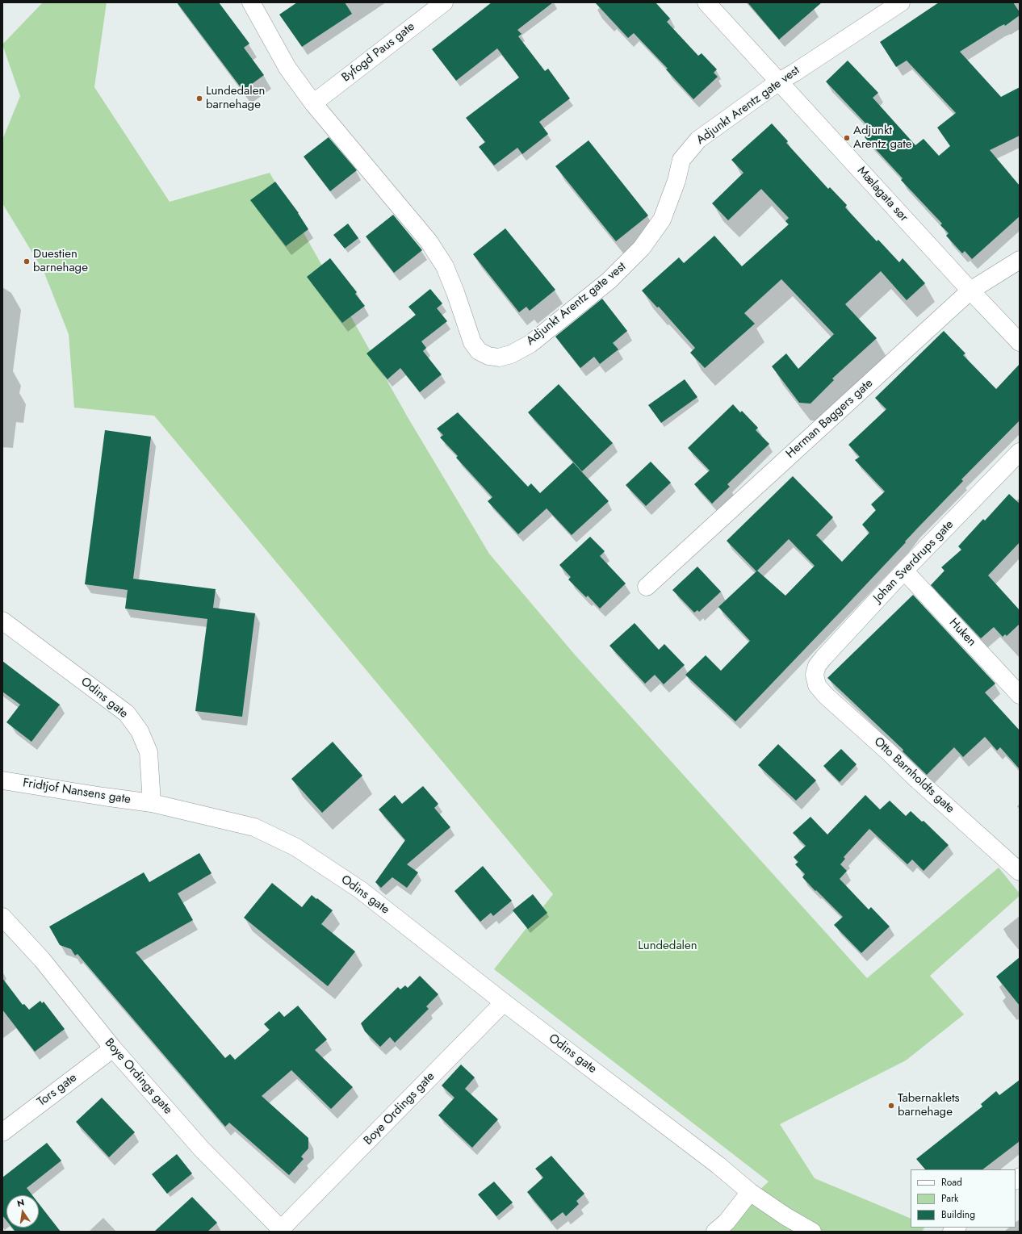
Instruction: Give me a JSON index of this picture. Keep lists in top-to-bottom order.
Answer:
{
  "streets": {
    "street": [
      "Byfogd Paus gate",
      "Adjunkt Arentz gate vest",
      "Mælagata sør",
      "Herman Baggers gate",
      "Johan Sverdrups gate",
      "Huken",
      "Odins gate",
      "Otto Barnholdts gate",
      "Fridtjof Nansens gate",
      "Boye Ordings gate",
      "Tors gate"
    ]
  },
  "crossings": [
    ["Byfogd Paus gate", "Adjunkt Arentz gate vest"],
    ["Adjunkt Arentz gate vest", "Mælagata sør"],
    ["Mælagata sør", "Herman Baggers gate"],
    ["Johan Sverdrups gate", "Huken"],
    ["Johan Sverdrups gate", "Otto Barnholdts gate"],
    ["Odins gate", "Fridtjof Nansens gate"],
    ["Odins gate", "Boye Ordings gate"],
    ["Boye Ordings gate", "Tors gate"]
  ],
  "parks": ["Lundedalen"],
  "places": [
    "Lundedalen barnehage",
    "Adjunkt Arentz gate",
    "Duestien barnehage",
    "Tabernaklets barnehage"
  ],
  "legend": ["Road", "Park", "Building"],
  "north": "top"
}
